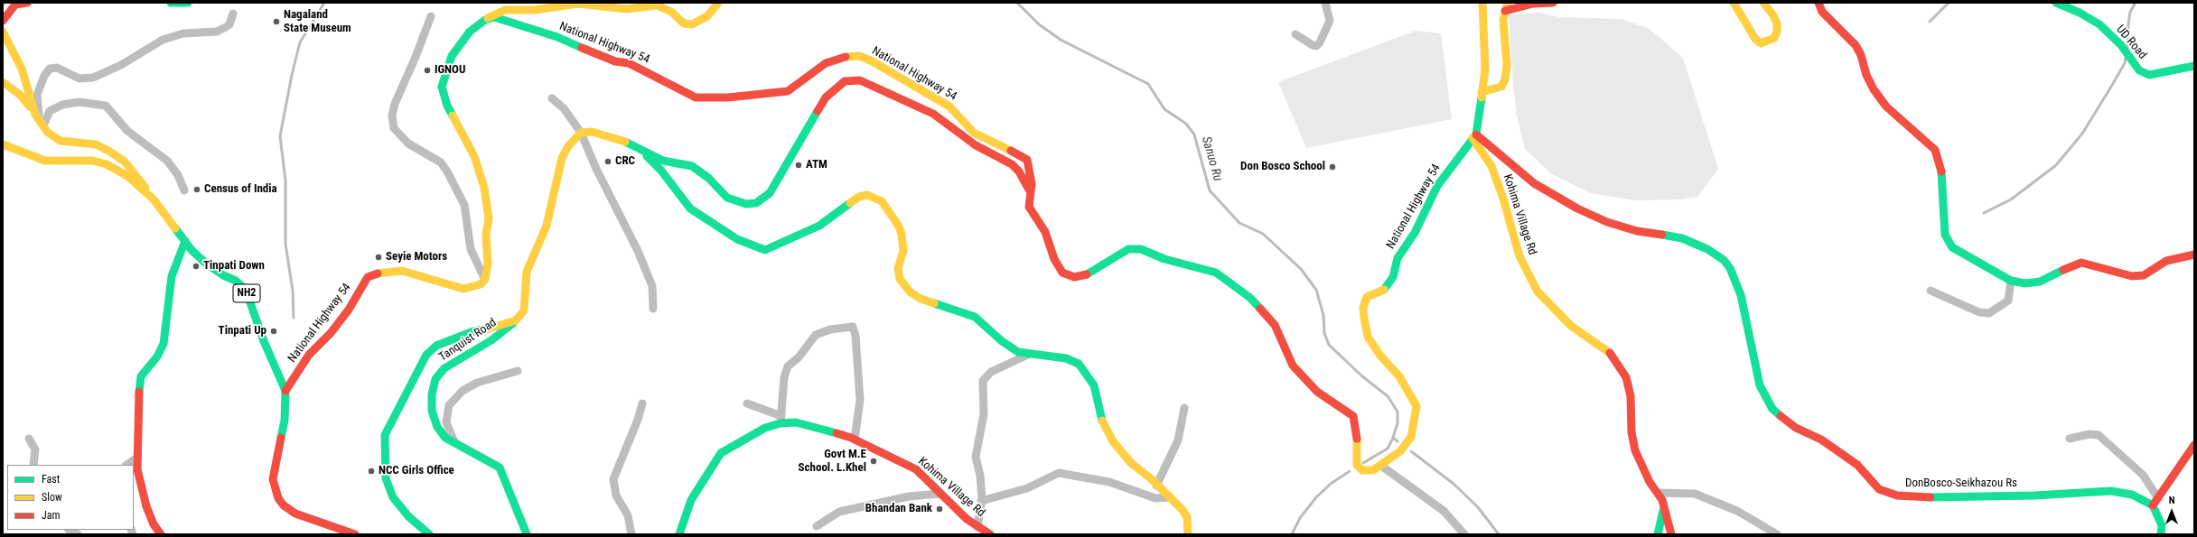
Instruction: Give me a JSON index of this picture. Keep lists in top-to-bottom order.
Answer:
{
  "streets": {
    "main road": [
      "UD Road",
      "National Highway 54",
      "Kohima Village Rd",
      "NH2",
      "Tanquist Road",
      "DonBosco-Seikhazou Rs"
    ]
  },
  "crossings": [
    ["National Highway 54", "Kohima Village Rd"],
    ["National Highway 54", "NH2"],
    ["National Highway 54", "DonBosco-Seikhazou Rs"],
    ["Kohima Village Rd", "DonBosco-Seikhazou Rs"]
  ],
  "water": ["Sanuo Ru"],
  "places": [
    "Nagaland State Museum",
    "IGNOU",
    "CRC",
    "ATM",
    "Don Bosco School",
    "Census of India",
    "Seyie Motors",
    "Tinpati Down",
    "Tinpati Up",
    "Govt M.E School. L.Khel",
    "NCC Girls Office",
    "Bhandan Bank"
  ],
  "legend": ["Fast", "Slow", "Jam"],
  "north": "top"
}
